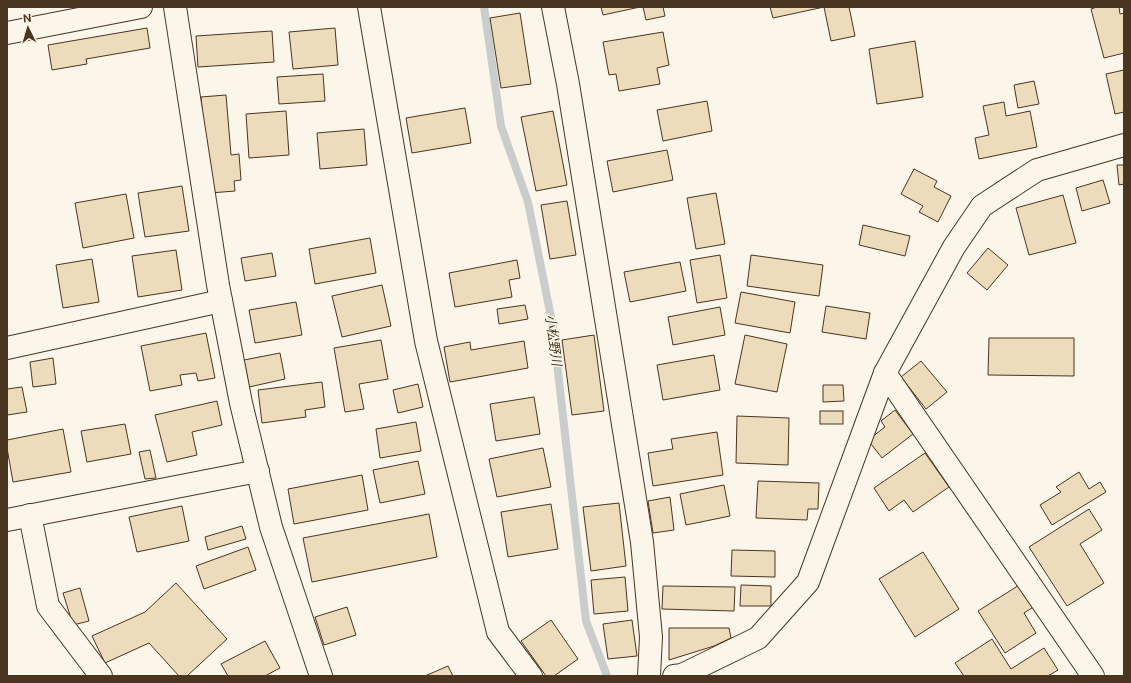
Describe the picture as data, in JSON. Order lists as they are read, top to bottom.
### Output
{
  "water": ["小松野川"],
  "north": "top"
}
